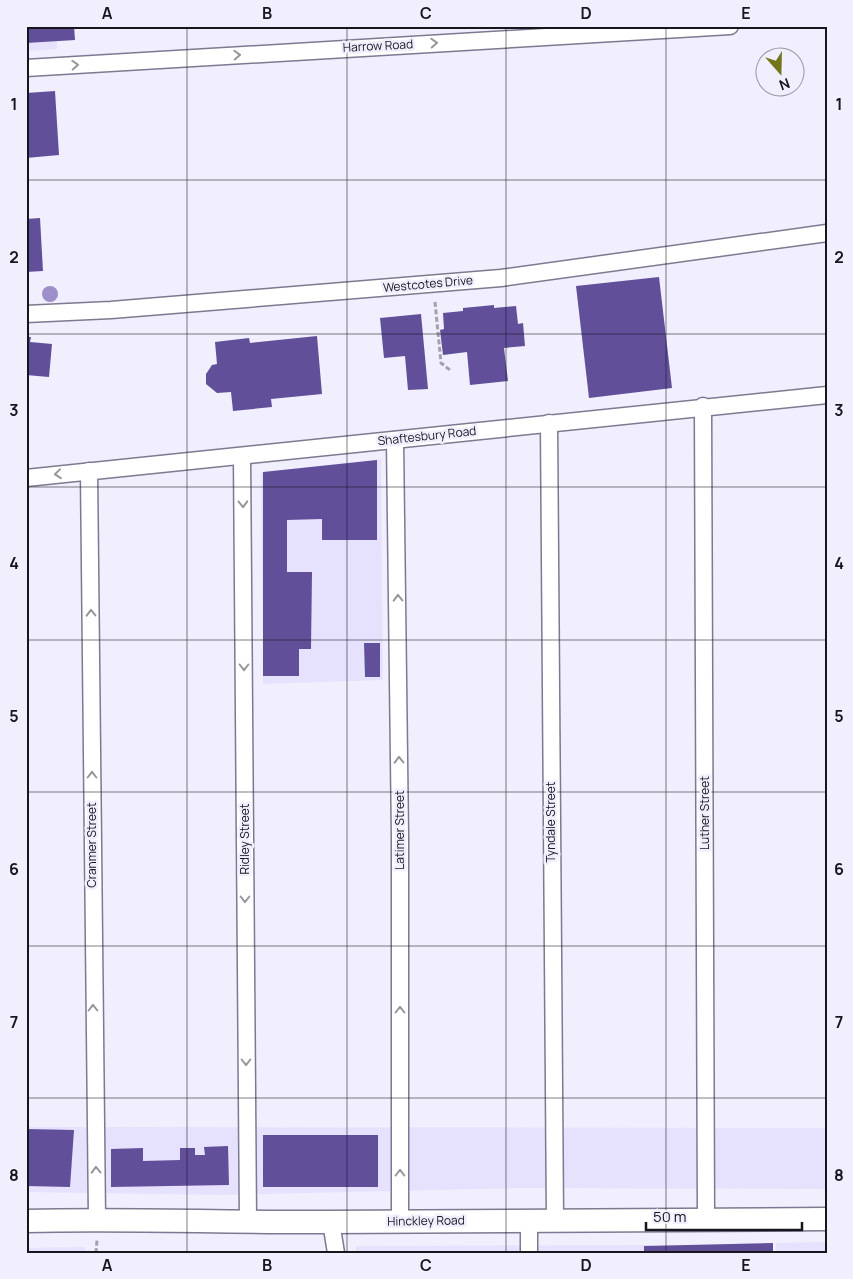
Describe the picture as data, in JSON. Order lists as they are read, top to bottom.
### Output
{
  "streets": {
    "street": [
      "Harrow Road",
      "Westcotes Drive",
      "Shaftesbury Road",
      "Luther Street",
      "Tyndale Street",
      "Latimer Street",
      "Ridley Street",
      "Cranmer Street",
      "Hinckley Road"
    ]
  },
  "crossings": [
    ["Shaftesbury Road", "Luther Street"],
    ["Shaftesbury Road", "Tyndale Street"],
    ["Shaftesbury Road", "Latimer Street"],
    ["Shaftesbury Road", "Ridley Street"],
    ["Shaftesbury Road", "Cranmer Street"],
    ["Luther Street", "Hinckley Road"],
    ["Tyndale Street", "Hinckley Road"],
    ["Latimer Street", "Hinckley Road"],
    ["Ridley Street", "Hinckley Road"],
    ["Cranmer Street", "Hinckley Road"]
  ],
  "one_way": [
    "Harrow Road",
    "Latimer Street",
    "Ridley Street",
    "Cranmer Street"
  ],
  "scale_bar": "50 m",
  "north": "bottom",
  "grid": {
    "columns": [
      "A",
      "B",
      "C",
      "D",
      "E"
    ],
    "rows": [
      "1",
      "2",
      "3",
      "4",
      "5",
      "6",
      "7",
      "8"
    ]
  }
}
